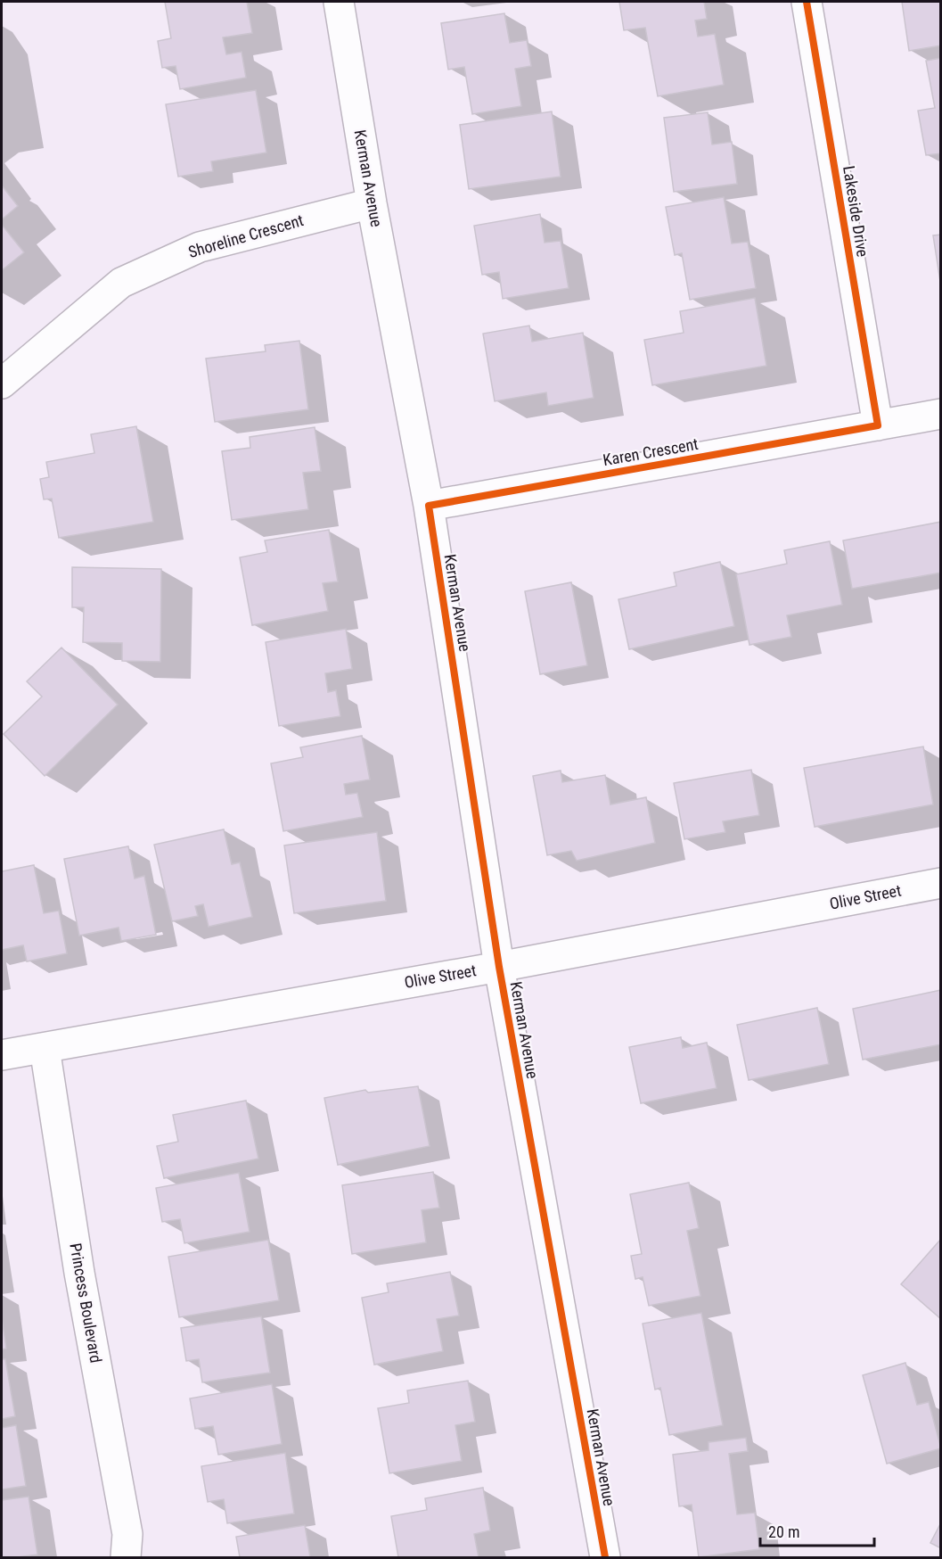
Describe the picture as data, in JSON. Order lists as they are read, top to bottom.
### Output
{
  "streets": {
    "street": [
      "Kerman Avenue",
      "Lakeside Drive",
      "Shoreline Crescent",
      "Karen Crescent",
      "Olive Street",
      "Princess Boulevard"
    ]
  },
  "crossings": [
    ["Kerman Avenue", "Shoreline Crescent"],
    ["Kerman Avenue", "Karen Crescent"],
    ["Kerman Avenue", "Olive Street"],
    ["Lakeside Drive", "Karen Crescent"],
    ["Olive Street", "Princess Boulevard"]
  ],
  "scale_bar": "20 m"
}
